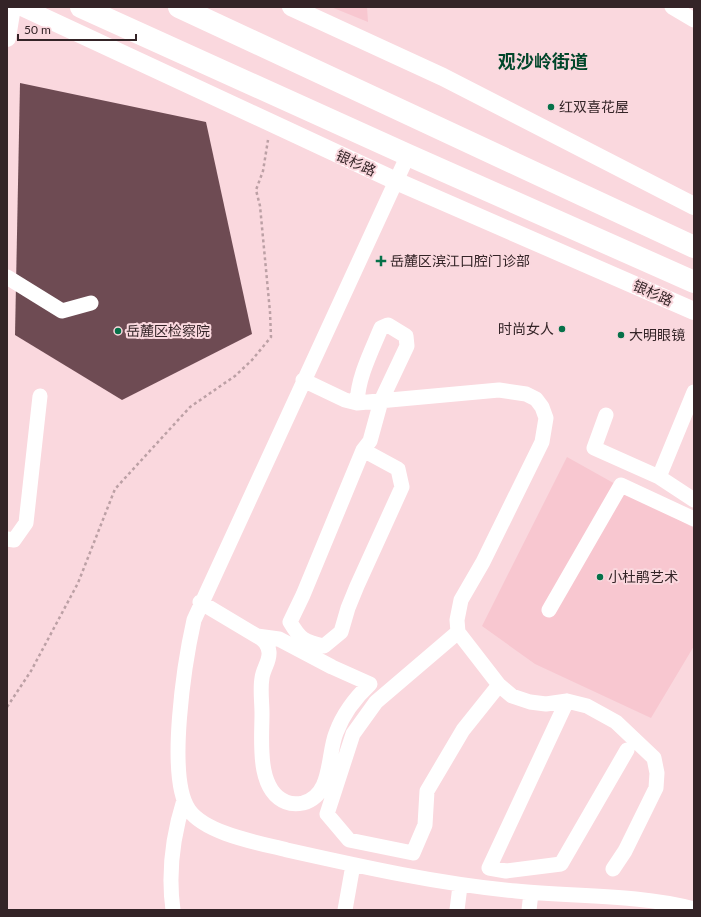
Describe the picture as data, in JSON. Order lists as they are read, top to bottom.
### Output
{
  "streets": {
    "main road": ["银杉路"]
  },
  "districts": ["观沙岭街道"],
  "places": {
    "other": [
      "红双喜花屋",
      "时尚女人",
      "岳麓区检察院",
      "大明眼镜",
      "小杜鹃艺术"
    ],
    "health": ["岳麓区滨江口腔门诊部"]
  },
  "scale_bar": "50 m"
}
